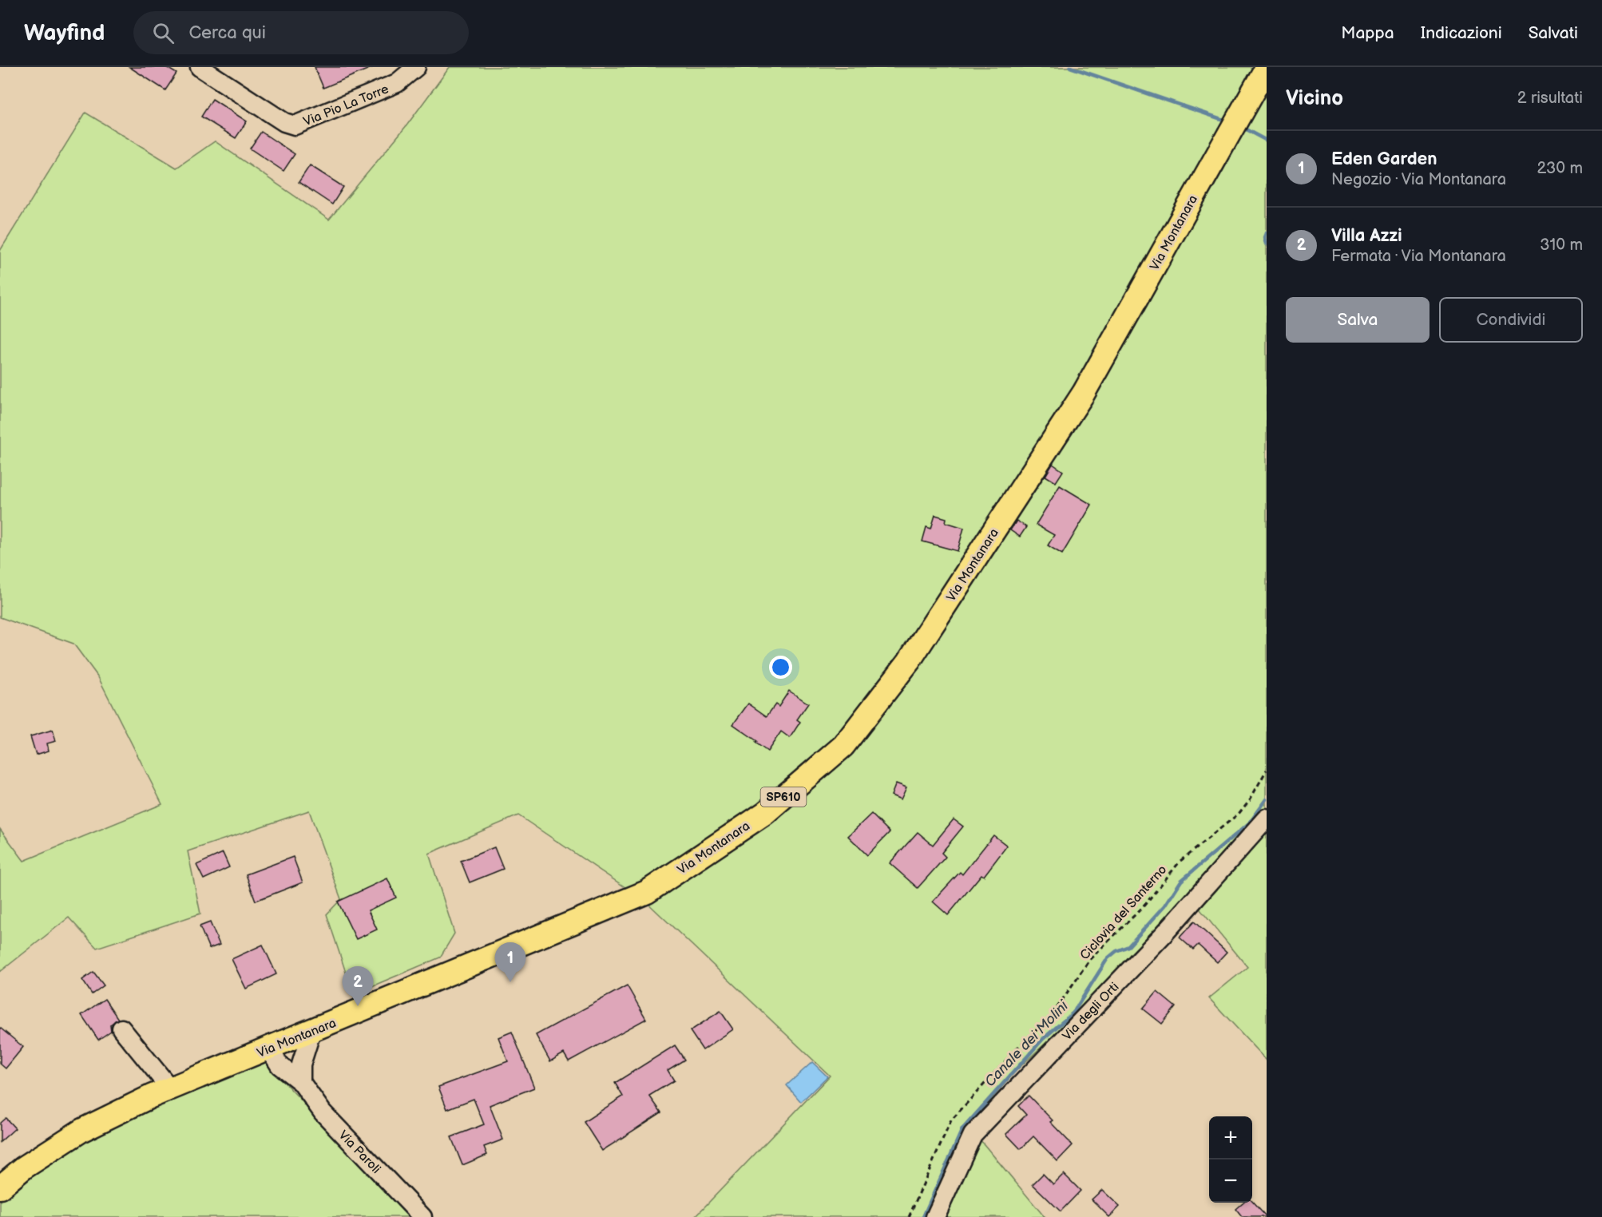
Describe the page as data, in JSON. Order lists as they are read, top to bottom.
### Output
{
  "streets": {
    "main road": ["Via Montanara", "SP610"],
    "street": ["Via Pio La Torre", "Via degli Orti", "Via Paroli"],
    "path": ["Ciclovia del Santerno"]
  },
  "crossings": [
    ["Via Montanara", "Via Paroli"]
  ],
  "water": ["Canale dei Molini"],
  "page": {
    "header": "Wayfind",
    "search": "Cerca qui",
    "nav": ["Mappa", "Indicazioni", "Salvati"],
    "heading": ["Vicino", "2 risultati"],
    "list": [
      {
        "mark": "1",
        "name": "Eden Garden",
        "note": "Negozio · Via Montanara",
        "value": "230 m"
      },
      {
        "mark": "2",
        "name": "Villa Azzi",
        "note": "Fermata · Via Montanara",
        "value": "310 m"
      }
    ],
    "buttons": ["Salva", "Condividi"],
    "pins": ["1", "2"],
    "map_buttons": ["+", "−"]
  }
}
